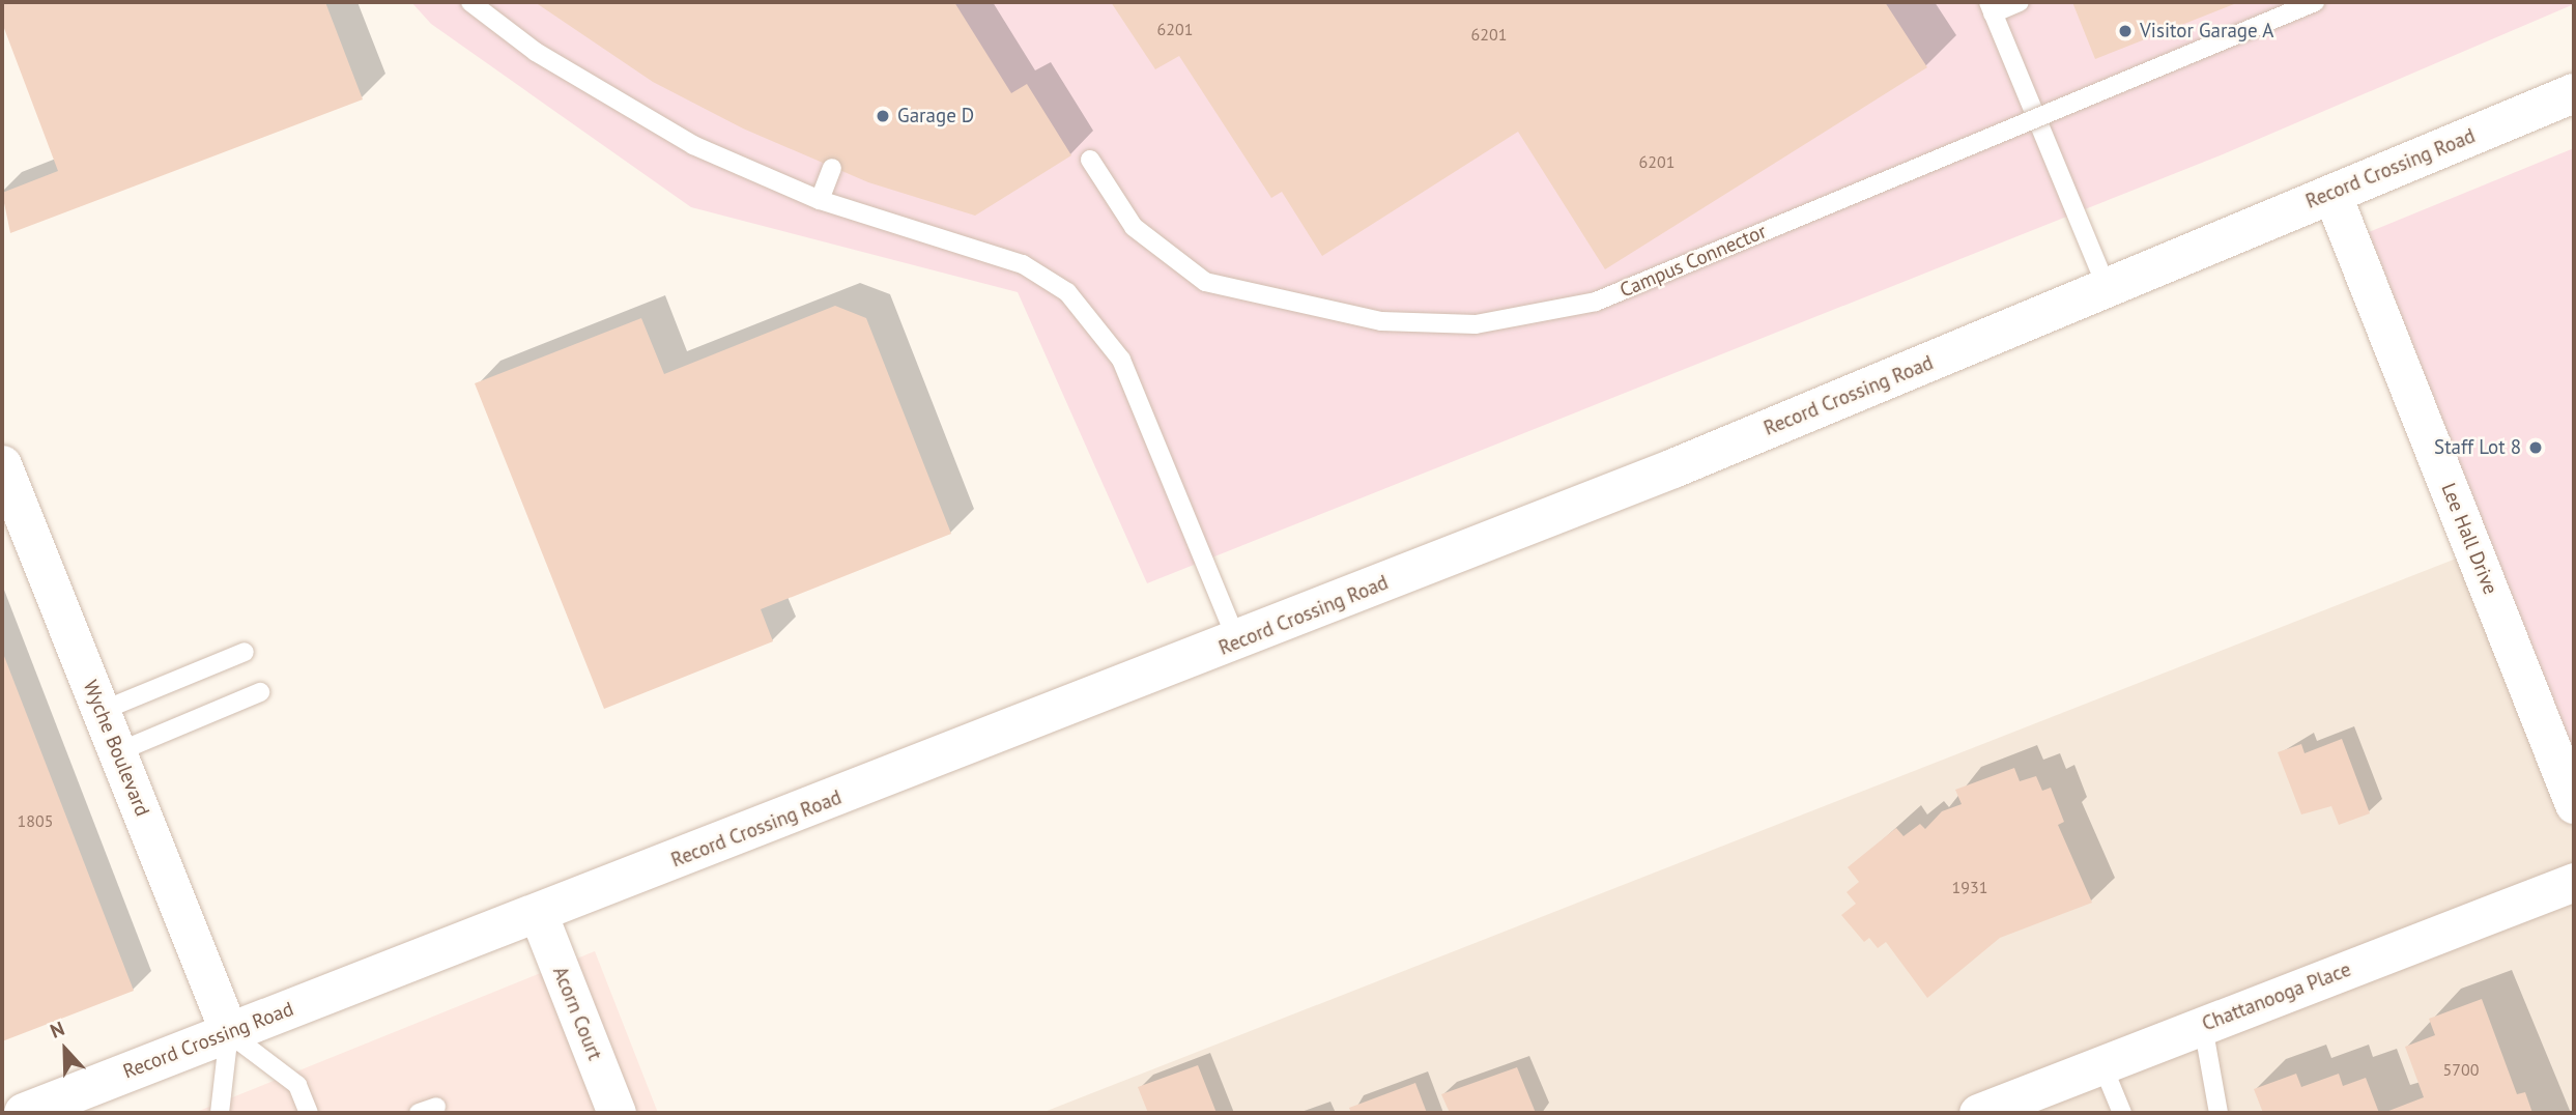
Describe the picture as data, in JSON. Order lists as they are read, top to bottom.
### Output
{
  "streets": {
    "street": [
      "Record Crossing Road",
      "Lee Hall Drive",
      "Wyche Boulevard",
      "Chattanooga Place",
      "Acorn Court"
    ],
    "lane": ["Campus Connector"]
  },
  "crossings": [
    ["Record Crossing Road", "Lee Hall Drive"],
    ["Record Crossing Road", "Wyche Boulevard"],
    ["Record Crossing Road", "Acorn Court"]
  ],
  "places": ["Visitor Garage A", "Garage D", "Staff Lot 8"],
  "house_numbers": [
    "6201",
    "6201",
    "6201",
    "1805",
    "1931",
    "5700"
  ],
  "north": "top"
}
